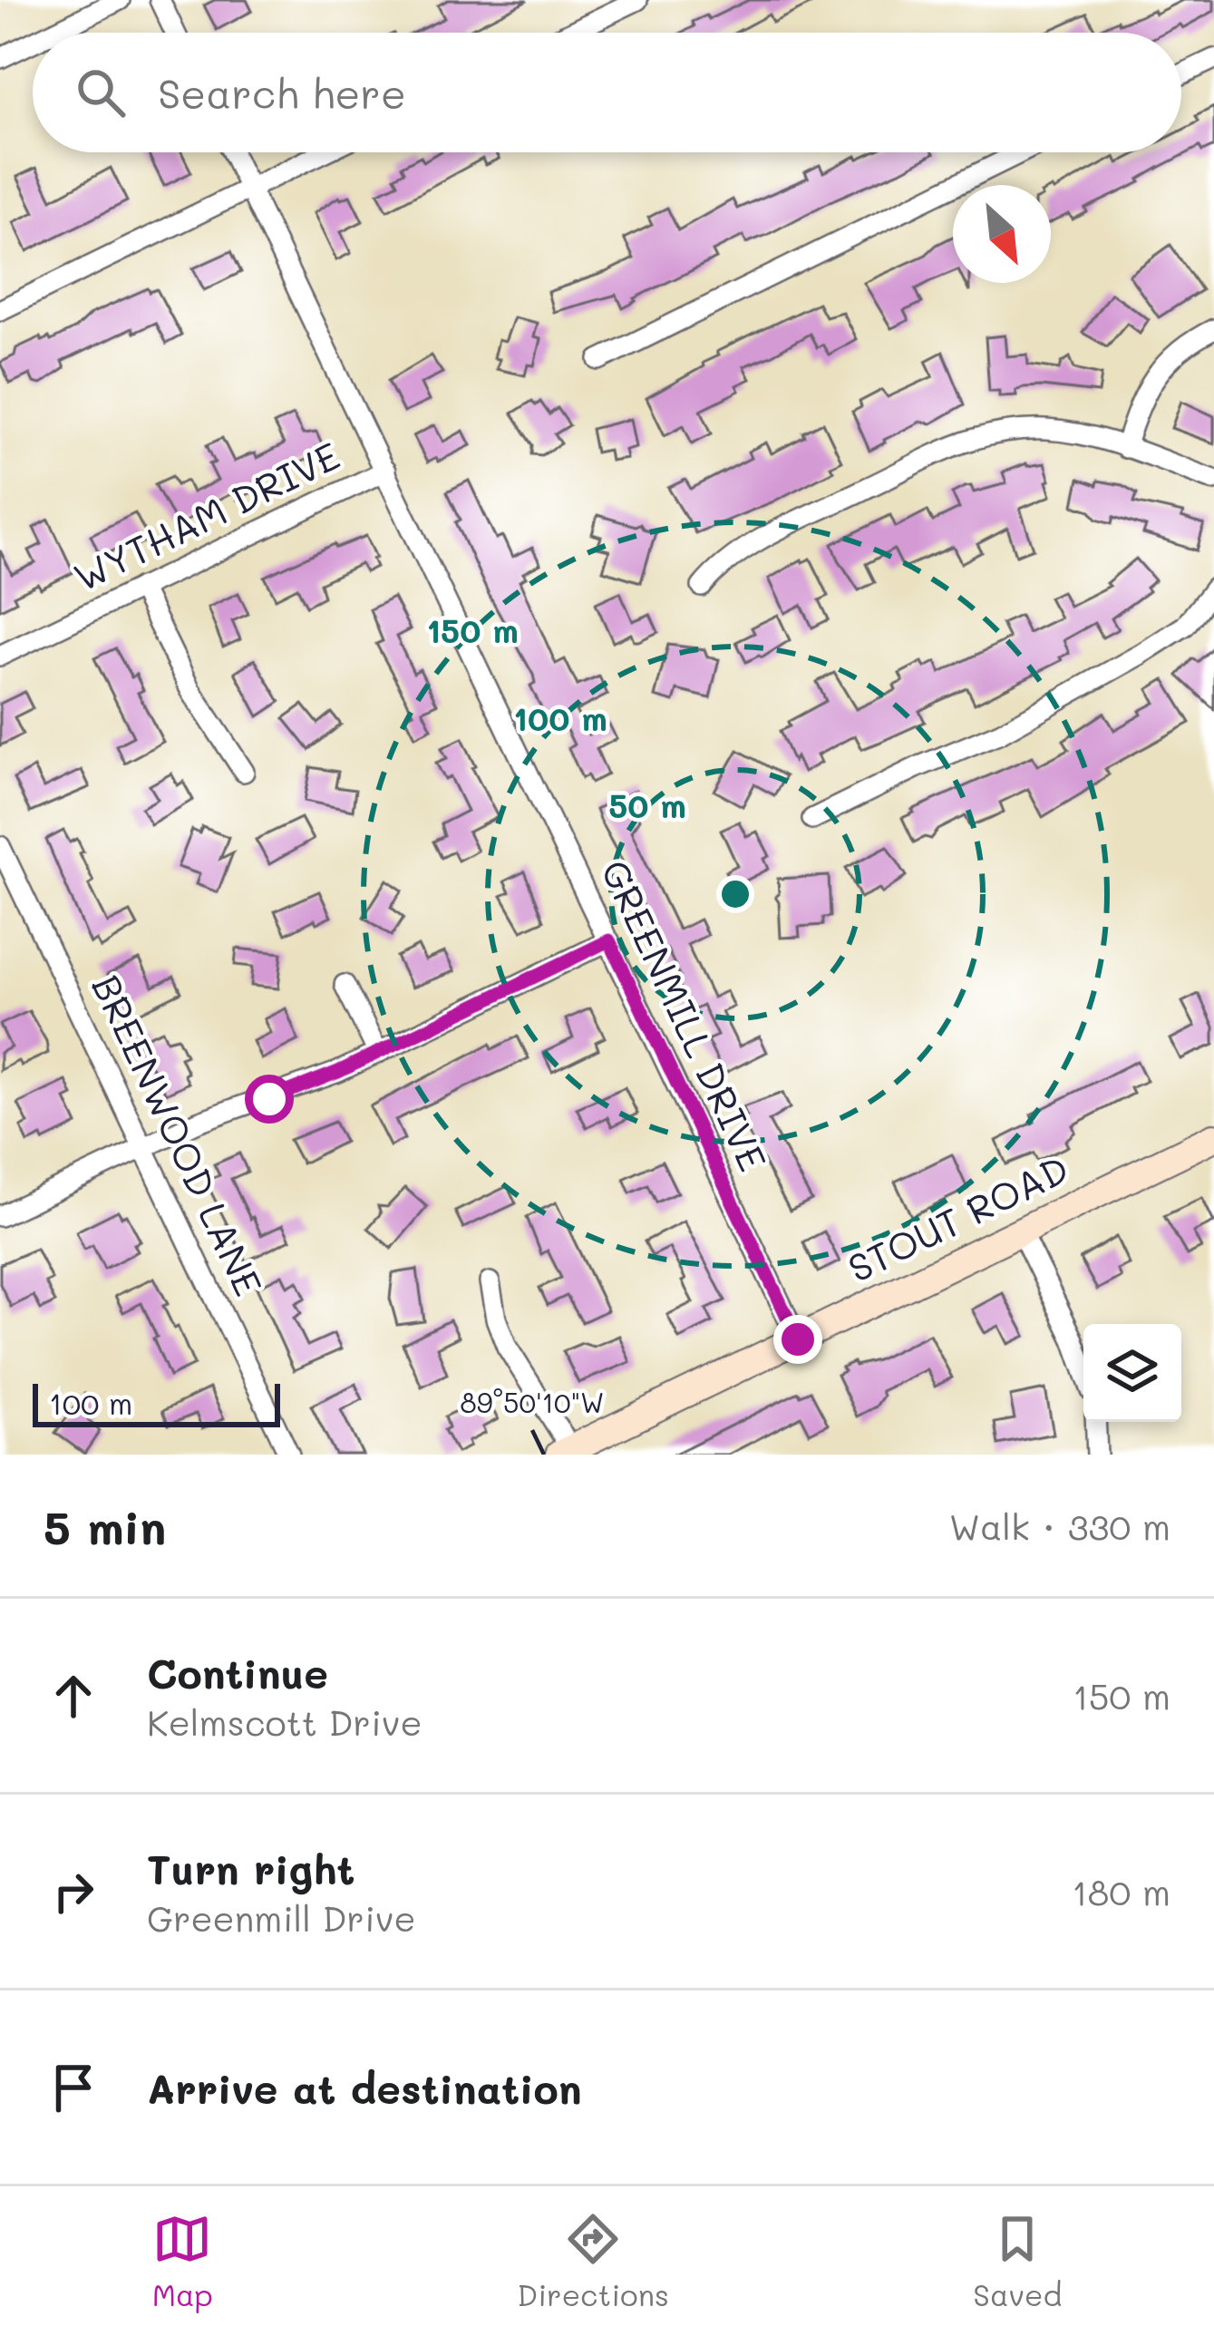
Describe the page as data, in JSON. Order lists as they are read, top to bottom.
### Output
{
  "streets": {
    "street": [
      "WYTHAM DRIVE",
      "GREENMILL DRIVE",
      "BREENWOOD LANE",
      "STOUT ROAD"
    ]
  },
  "crossings": [
    ["WYTHAM DRIVE", "GREENMILL DRIVE"],
    ["GREENMILL DRIVE", "STOUT ROAD"]
  ],
  "scale_bar": "100 m",
  "north": "bottom right",
  "page": {
    "search": "Search here",
    "scale": "100 m",
    "heading": ["5 min", "Walk · 330 m"],
    "list": [
      ["Continue", "Kelmscott Drive", "150 m"],
      ["Turn right", "Greenmill Drive", "180 m"],
      "Arrive at destination"
    ],
    "nav": ["Map", "Directions", "Saved"]
  },
  "coordinates": ["89°50'10\"W"],
  "rings": ["150 m", "100 m", "50 m"]
}
